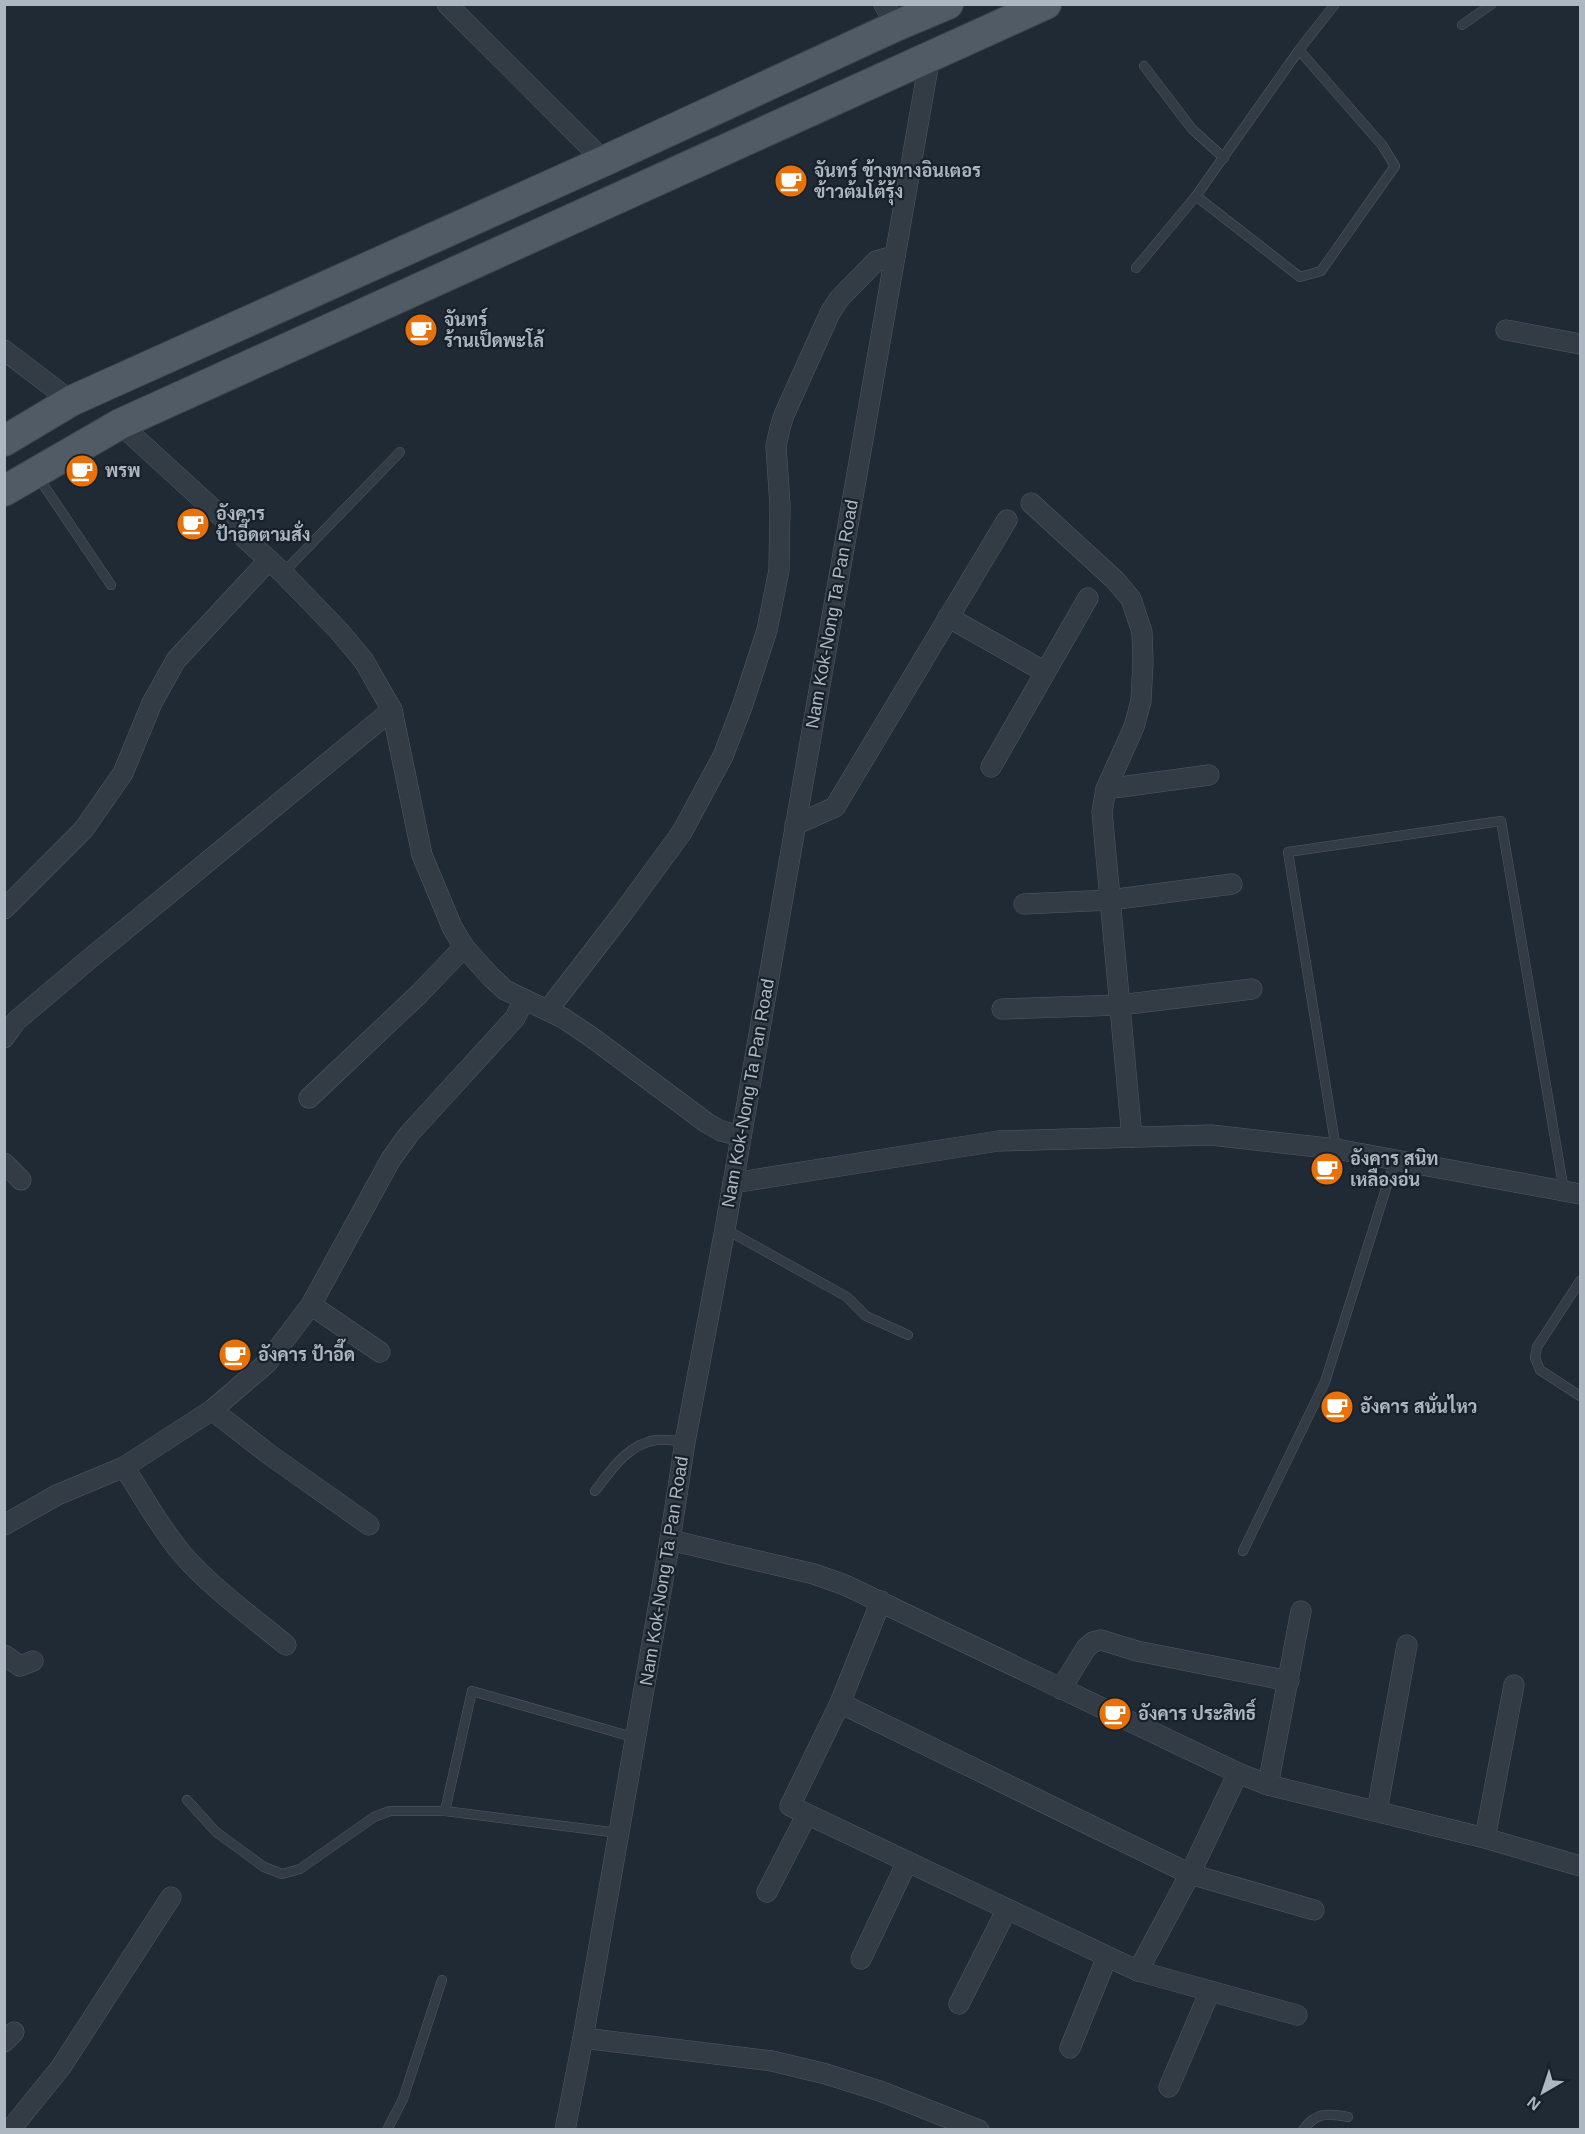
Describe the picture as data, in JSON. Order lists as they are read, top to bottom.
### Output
{
  "streets": {
    "street": ["Nam Kok-Nong Ta Pan Road"]
  },
  "places": {
    "cafe": [
      "จันทร์ ข้างทางอินเตอร ข้าวต้มโต้รุ้ง",
      "จันทร์ ร้านเป็ดพะโล้",
      "พรพ",
      "อังคาร ป้าอี๊ดตามสั่ง",
      "อังคาร สนิท เหลืองอ่น",
      "อังคาร ป้าอี๊ด",
      "อังคาร สนั่นไหว",
      "อังคาร ประสิทธิ์"
    ]
  },
  "north": "bottom left"
}
